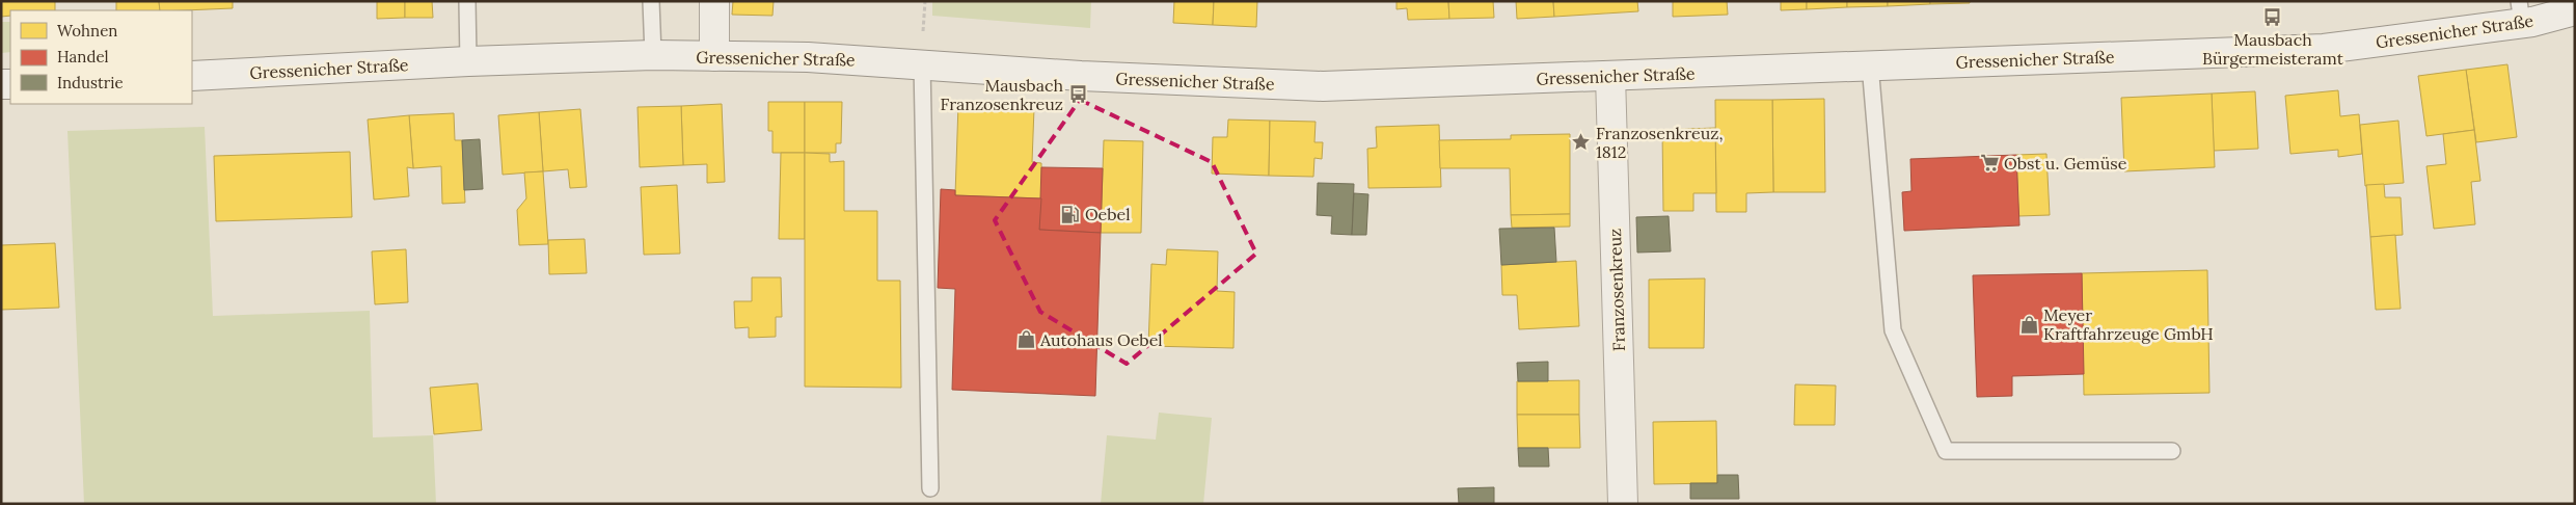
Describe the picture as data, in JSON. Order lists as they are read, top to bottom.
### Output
{
  "streets": {
    "main road": ["Gressenicher Straße", "Franzosenkreuz"]
  },
  "crossings": [
    ["Gressenicher Straße", "Franzosenkreuz"]
  ],
  "places": {
    "bus stop": ["Mausbach Bürgermeisteramt", "Mausbach Franzosenkreuz"],
    "place": ["Franzosenkreuz, 1812"],
    "supermarket": ["Obst u. Gemüse"],
    "fuel station": ["Oebel"],
    "shop": ["Meyer Kraftfahrzeuge GmbH", "Autohaus Oebel"]
  },
  "legend": ["Wohnen", "Handel", "Industrie"]
}
